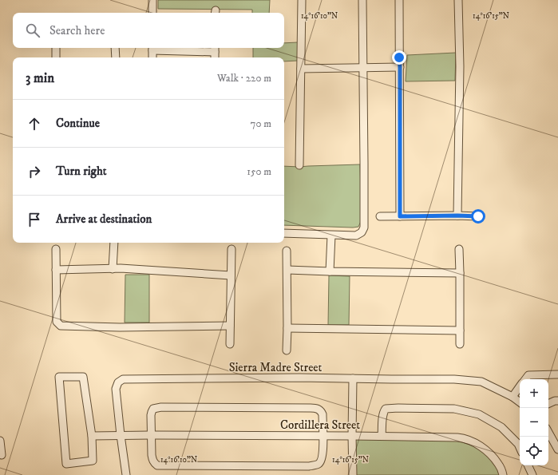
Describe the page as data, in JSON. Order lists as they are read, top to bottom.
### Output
{
  "streets": {
    "street": ["Sierra Madre Street", "Cordillera Street"]
  },
  "crossings": [
    ["Sierra Madre Street", "Cordillera Street"]
  ],
  "page": {
    "search": "Search here",
    "heading": ["3 min", "Walk · 220 m"],
    "list": [
      ["Continue", "70 m"],
      ["Turn right", "150 m"],
      "Arrive at destination"
    ],
    "map_buttons": ["+", "−"]
  },
  "coordinates": ["14°16'10\"N", "14°16'15\"N"]
}
